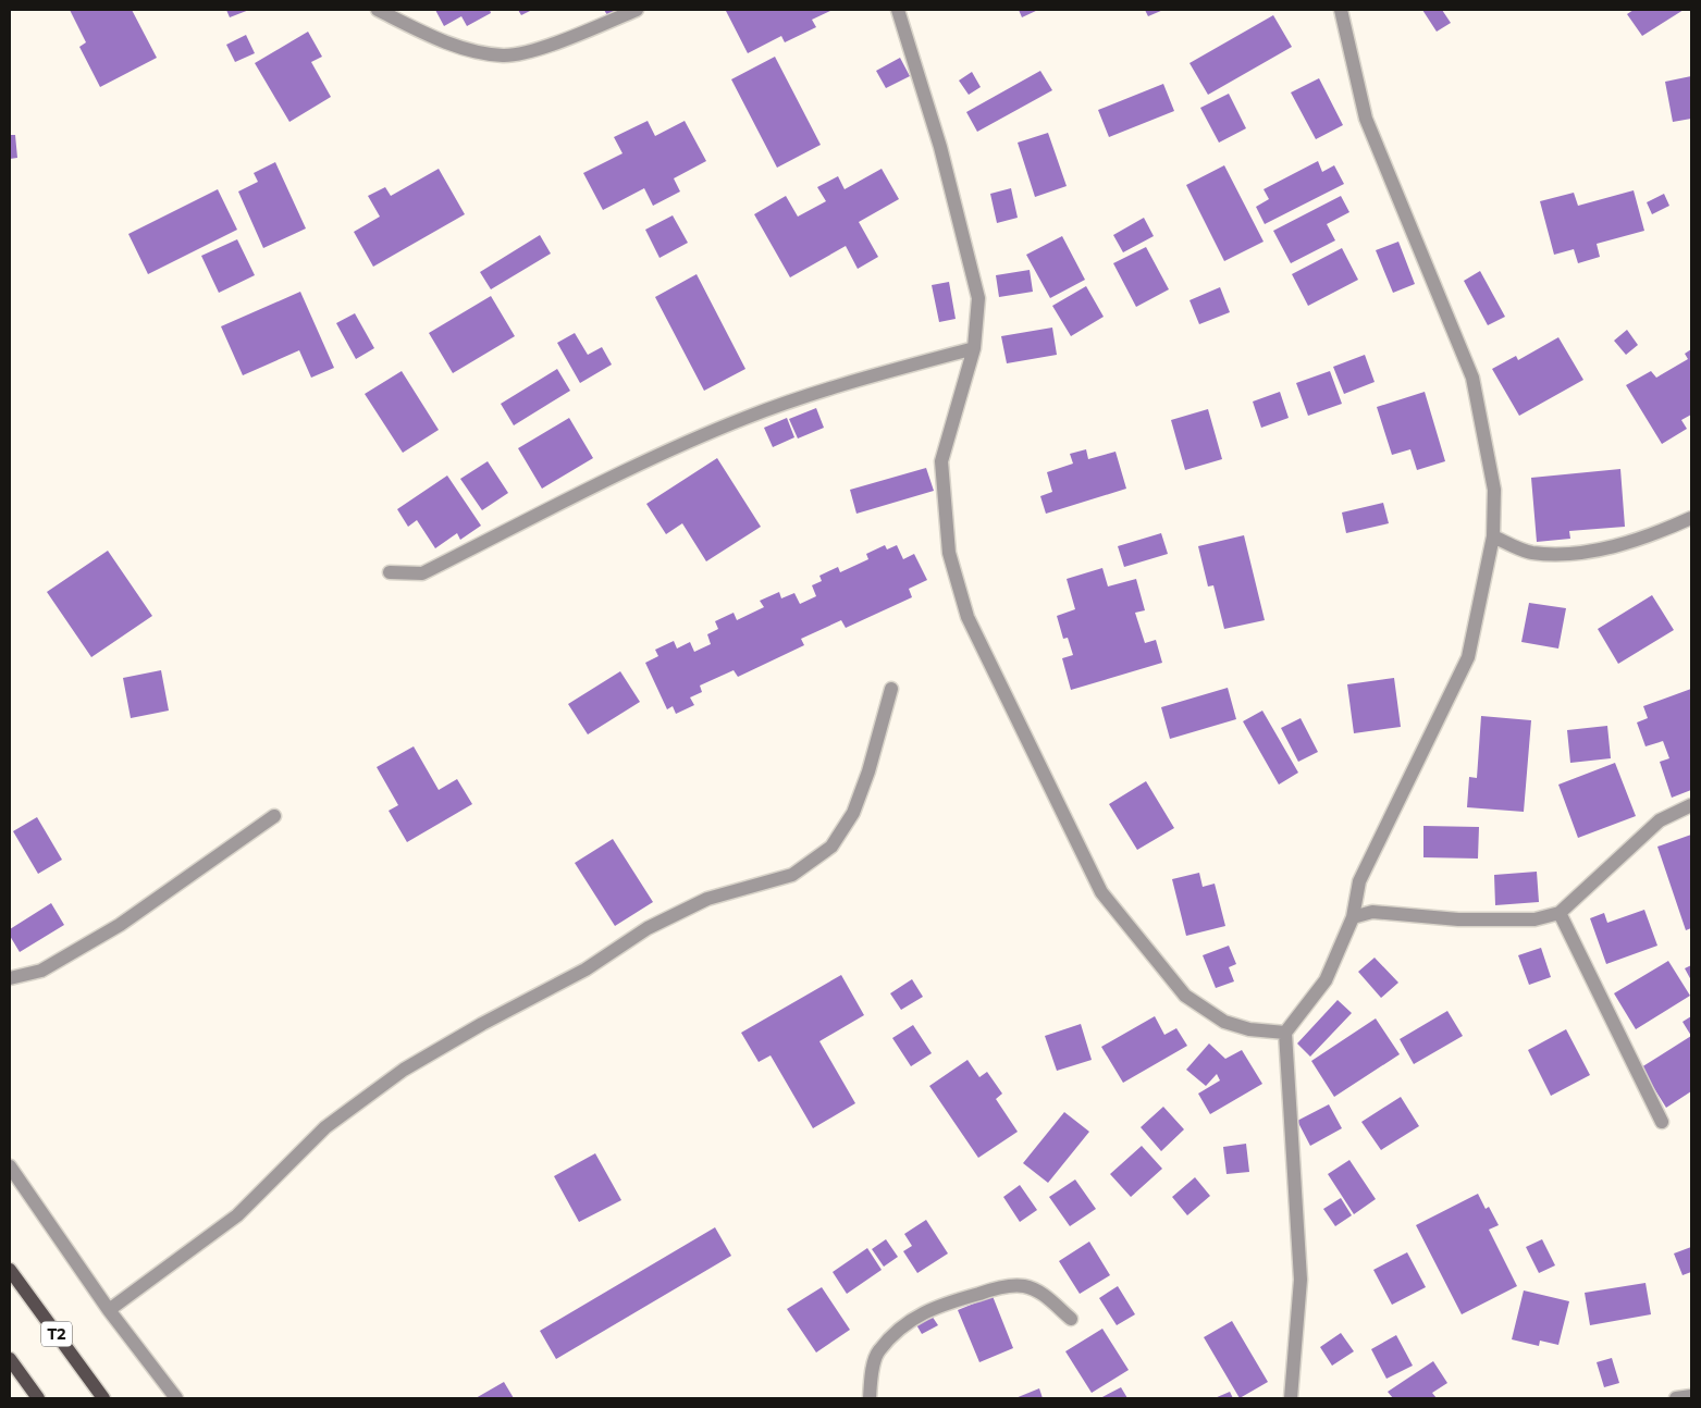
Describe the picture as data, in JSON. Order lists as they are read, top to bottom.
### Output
{
  "streets": {
    "main road": ["T2"]
  }
}
